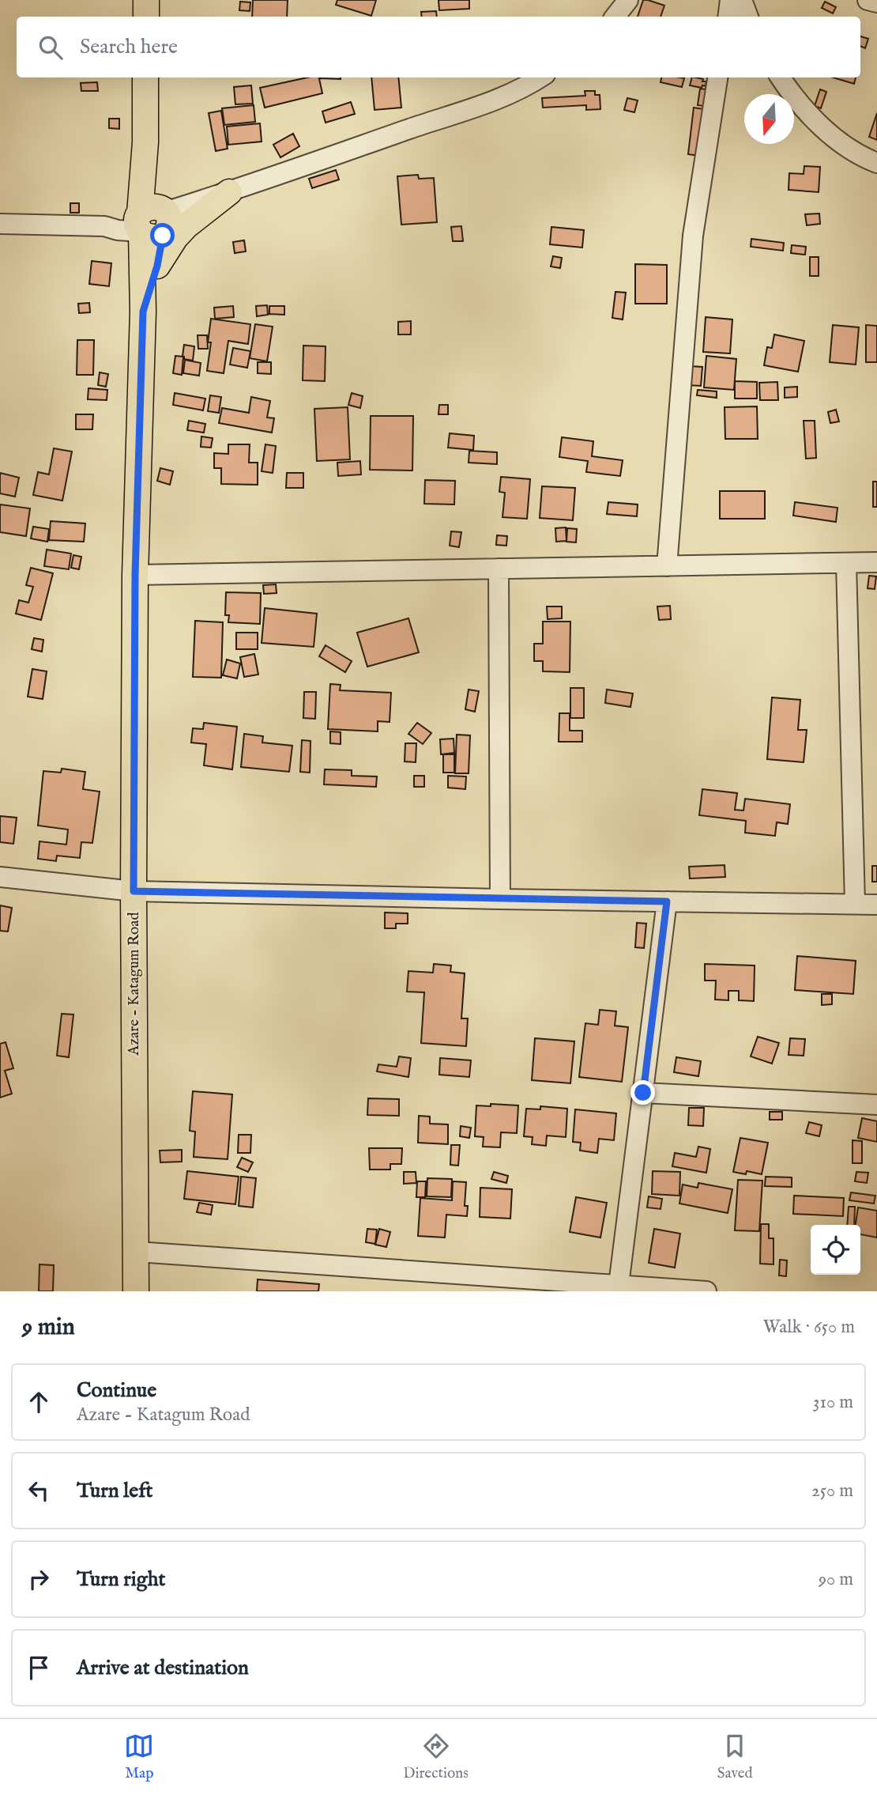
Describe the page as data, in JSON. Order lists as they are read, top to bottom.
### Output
{
  "streets": {
    "main road": ["Azare - Katagum Road"]
  },
  "north": "bottom",
  "page": {
    "search": "Search here",
    "heading": ["9 min", "Walk · 650 m"],
    "list": [
      ["Continue", "Azare - Katagum Road", "310 m"],
      ["Turn left", "250 m"],
      ["Turn right", "90 m"],
      "Arrive at destination"
    ],
    "nav": ["Map", "Directions", "Saved"]
  }
}
